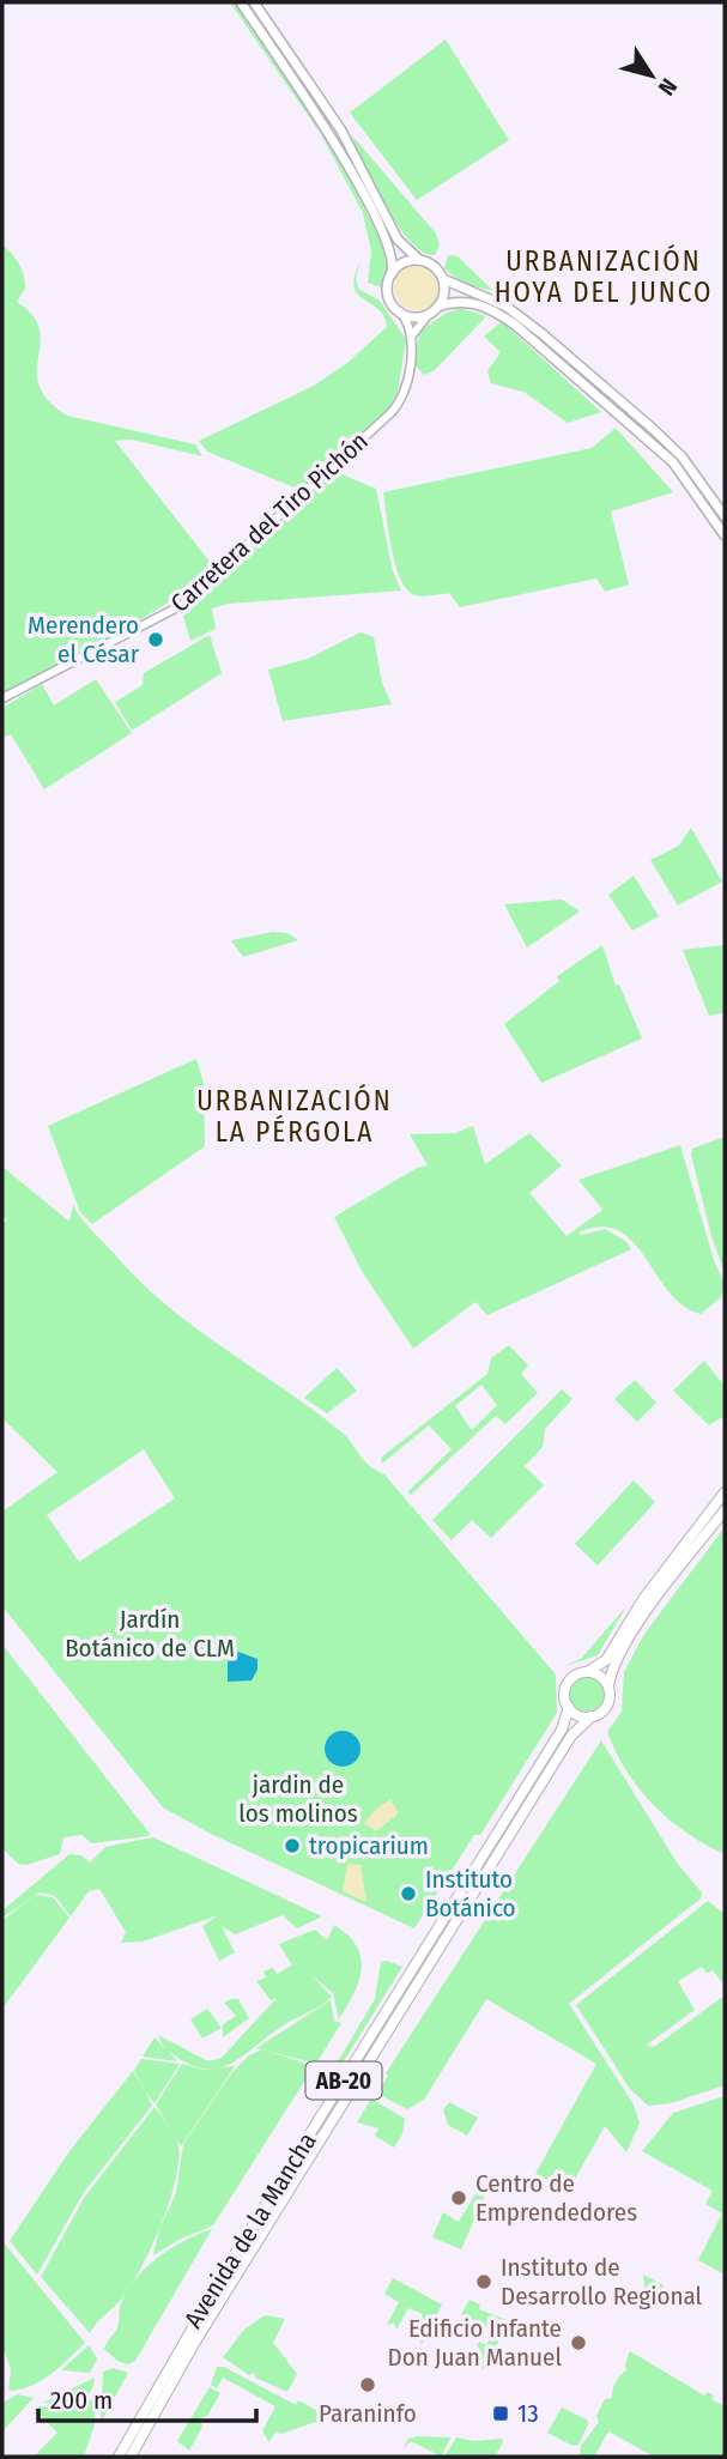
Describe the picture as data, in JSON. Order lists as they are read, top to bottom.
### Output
{
  "streets": {
    "main road": ["AB-20", "Avenida de la Mancha"],
    "street": ["Carretera del Tiro Pichón"]
  },
  "crossings": [
    ["AB-20", "Avenida de la Mancha"]
  ],
  "districts": ["URBANIZACIÓN HOYA DEL JUNCO", "URBANIZACIÓN LA PÉRGOLA"],
  "parks": ["Jardín Botánico de CLM", "jardin de los molinos"],
  "places": {
    "other": [
      "Merendero el César",
      "tropicarium",
      "Instituto Botánico",
      "Centro de Emprendedores",
      "Instituto de Desarrollo Regional",
      "Edificio Infante Don Juan Manuel",
      "Paraninfo"
    ],
    "transit": ["13"]
  },
  "scale_bar": "200 m",
  "north": "bottom right"
}
